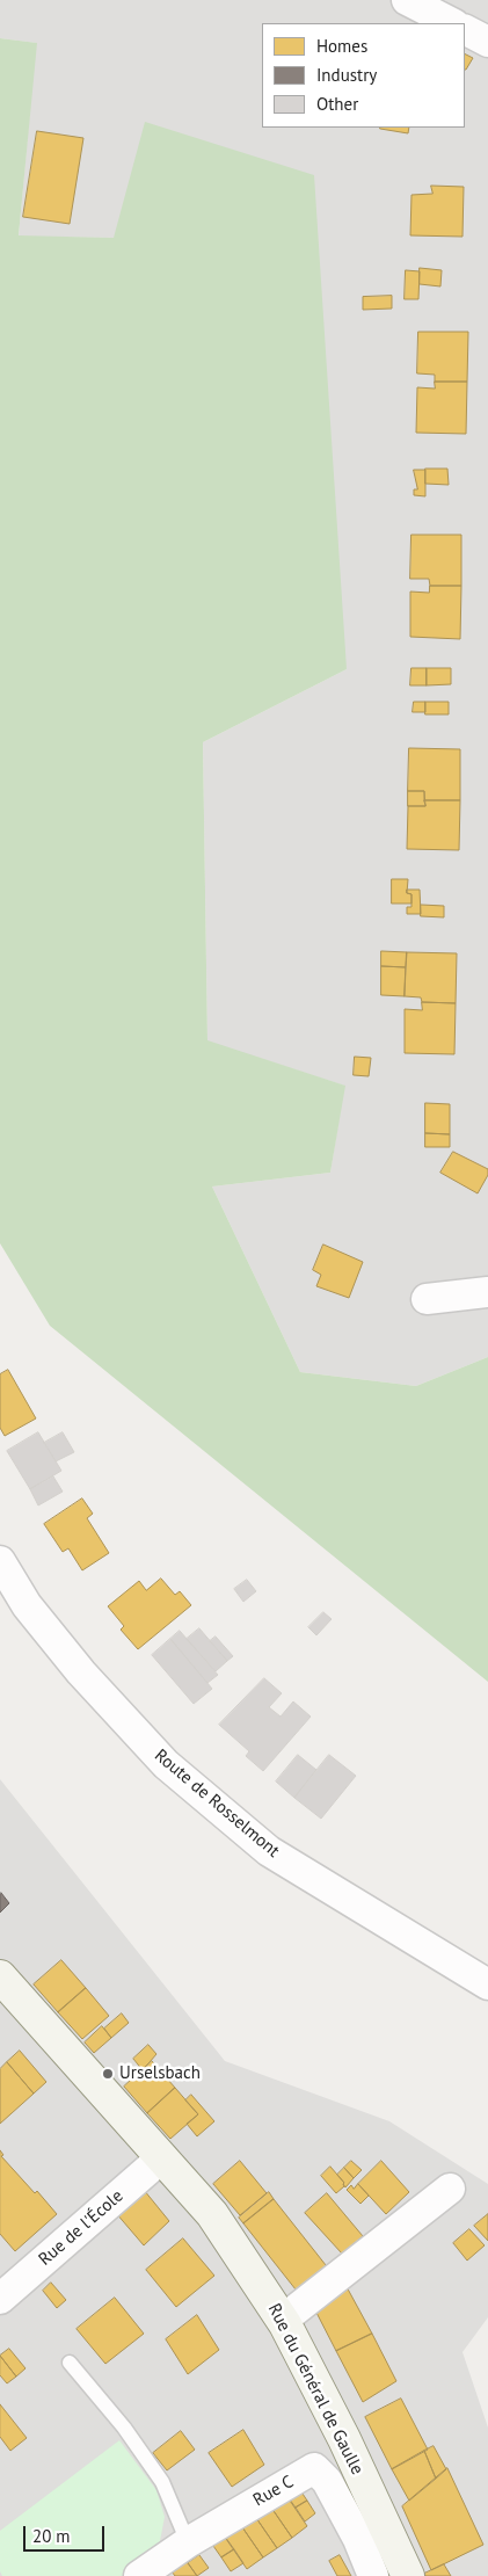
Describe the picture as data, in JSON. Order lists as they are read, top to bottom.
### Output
{
  "streets": {
    "main road": ["Rue du Général de Gaulle"],
    "street": ["Route de Rosselmont", "Rue de l'École", "Rue C"]
  },
  "crossings": [
    ["Rue de l'École", "Rue du Général de Gaulle"],
    ["Rue du Général de Gaulle", "Rue C"]
  ],
  "places": ["Urselsbach"],
  "legend": ["Homes", "Industry", "Other"],
  "scale_bar": "20 m"
}
